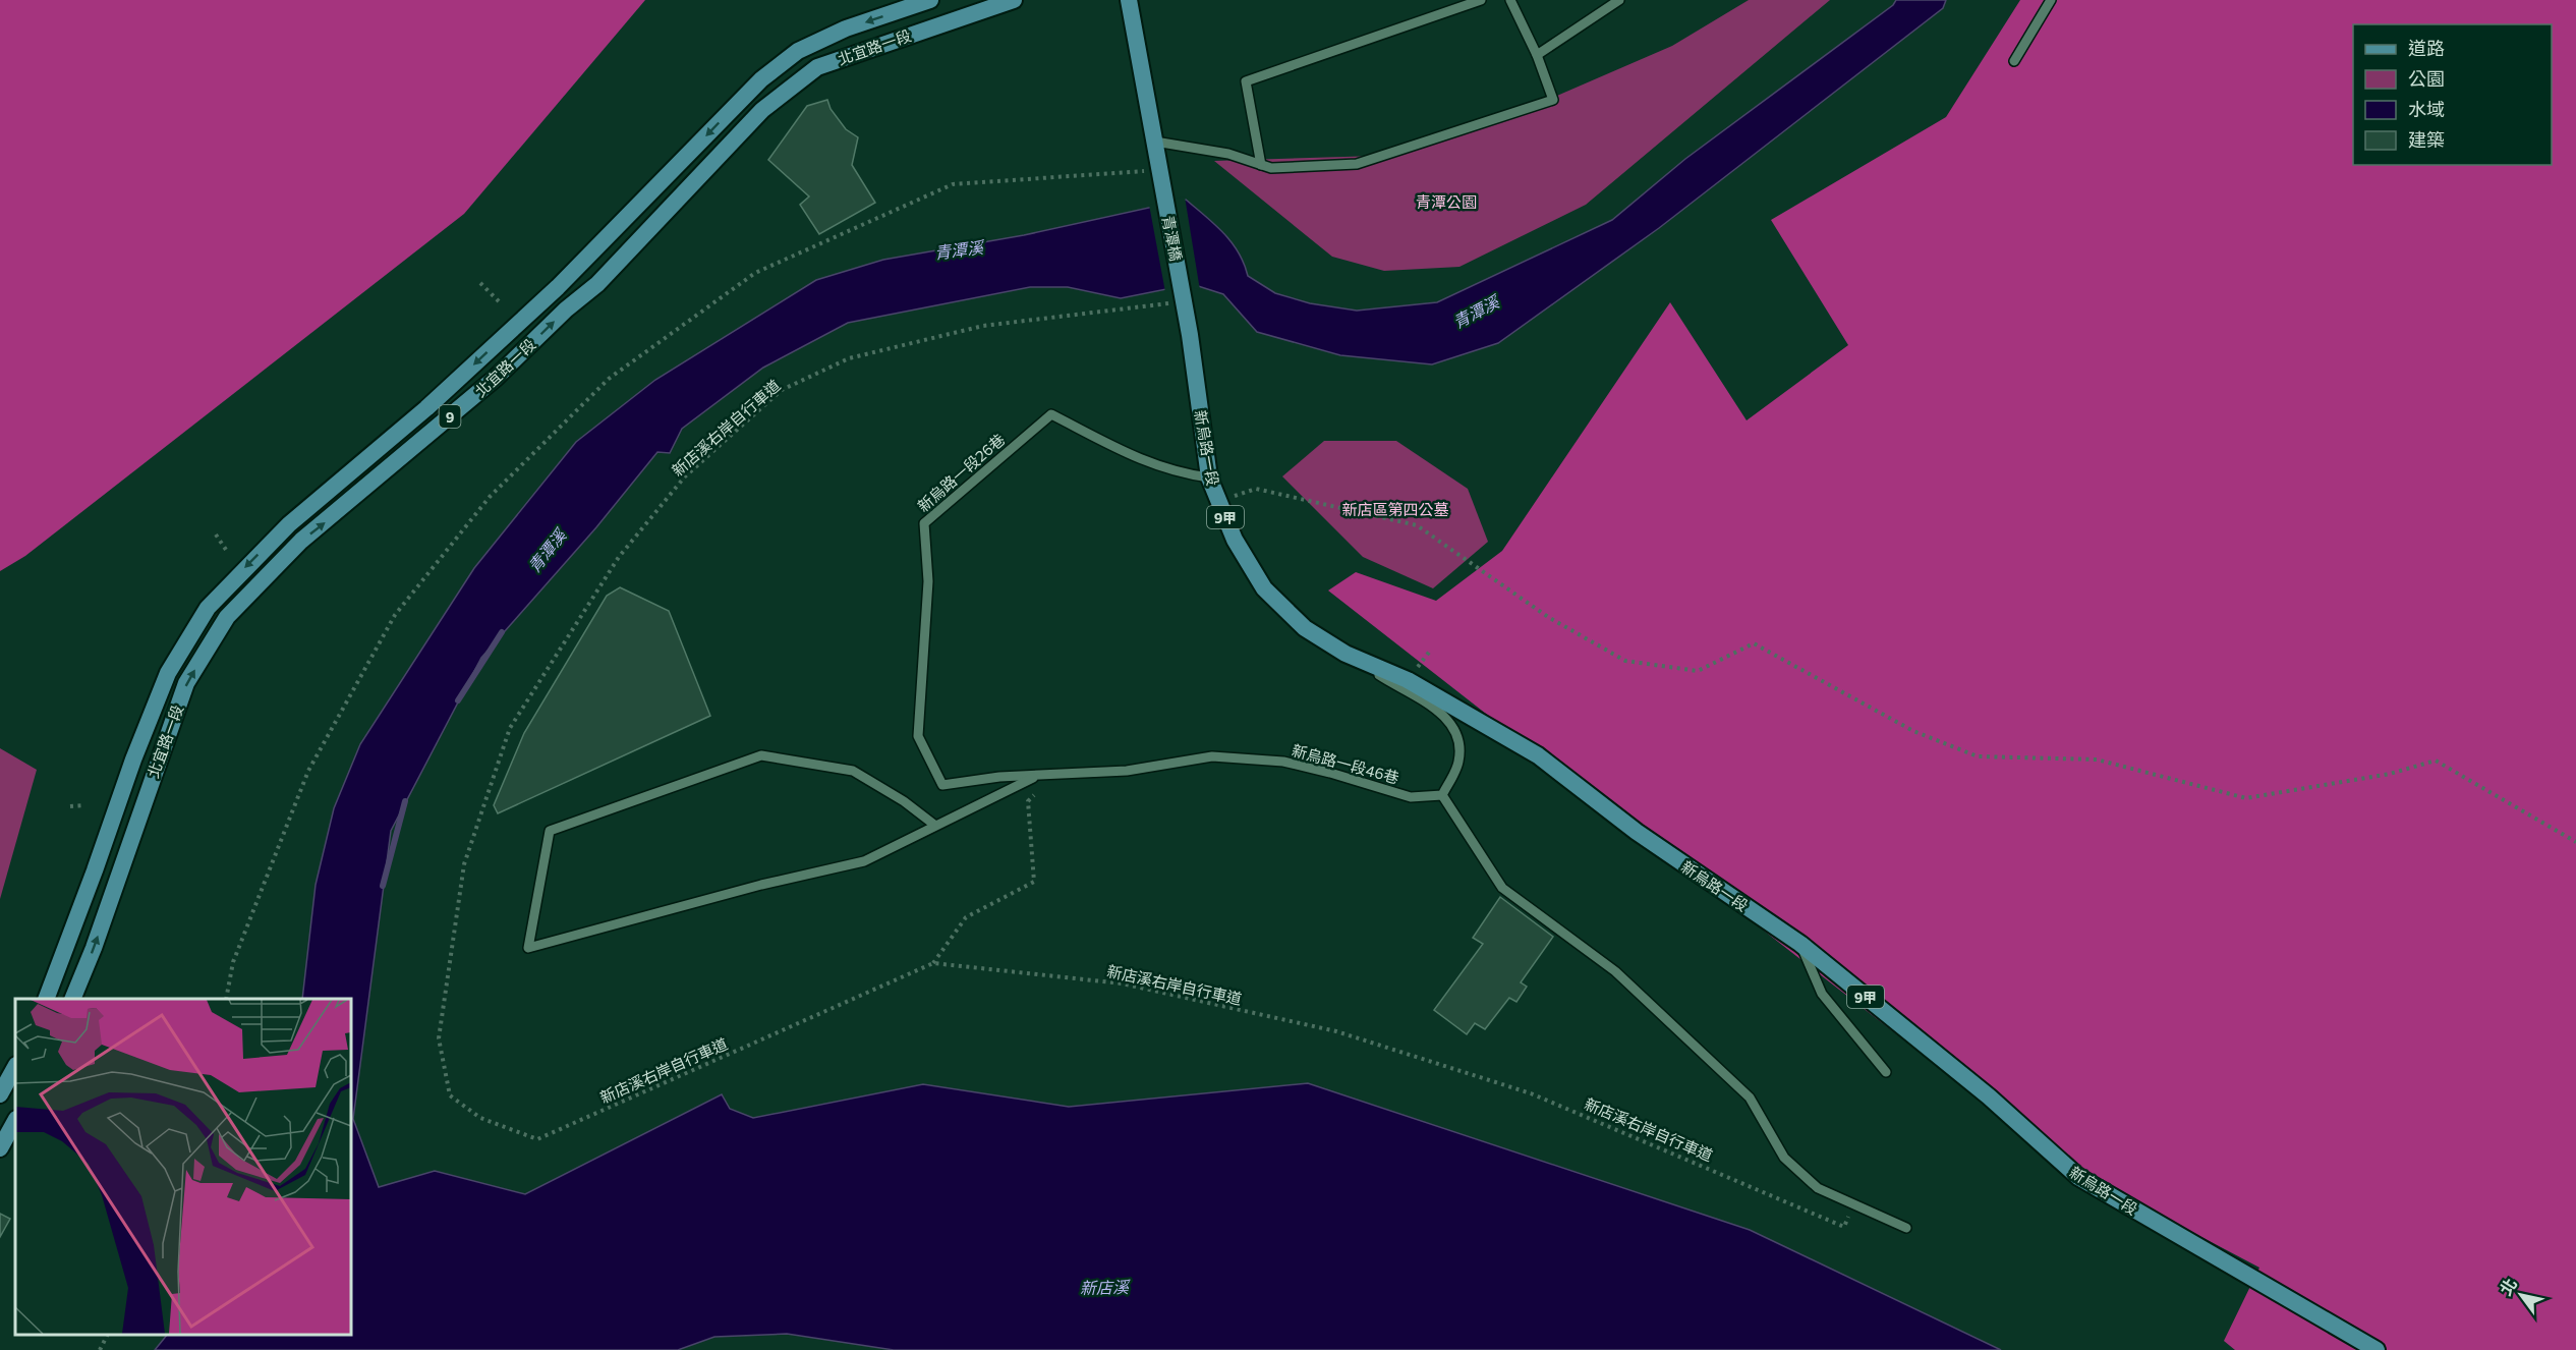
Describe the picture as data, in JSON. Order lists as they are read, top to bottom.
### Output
{
  "streets": {
    "main road": [
      "北宜路一段",
      "青潭橋",
      "9",
      "新烏路一段",
      "9甲"
    ],
    "lane": ["新烏路一段26巷", "新烏路一段46巷"],
    "path": ["新店溪右岸自行車道"]
  },
  "crossings": [
    ["青潭橋", "新店溪右岸自行車道"],
    ["青潭橋", "新烏路一段"],
    ["青潭橋", "9甲"],
    ["新烏路一段", "新烏路一段26巷"],
    ["新烏路一段26巷", "新烏路一段46巷"]
  ],
  "water": ["青潭溪", "新店溪"],
  "parks": ["青潭公園", "新店區第四公墓"],
  "legend": [
    "道路",
    "公園",
    "水域",
    "建築"
  ],
  "north": "top left"
}
